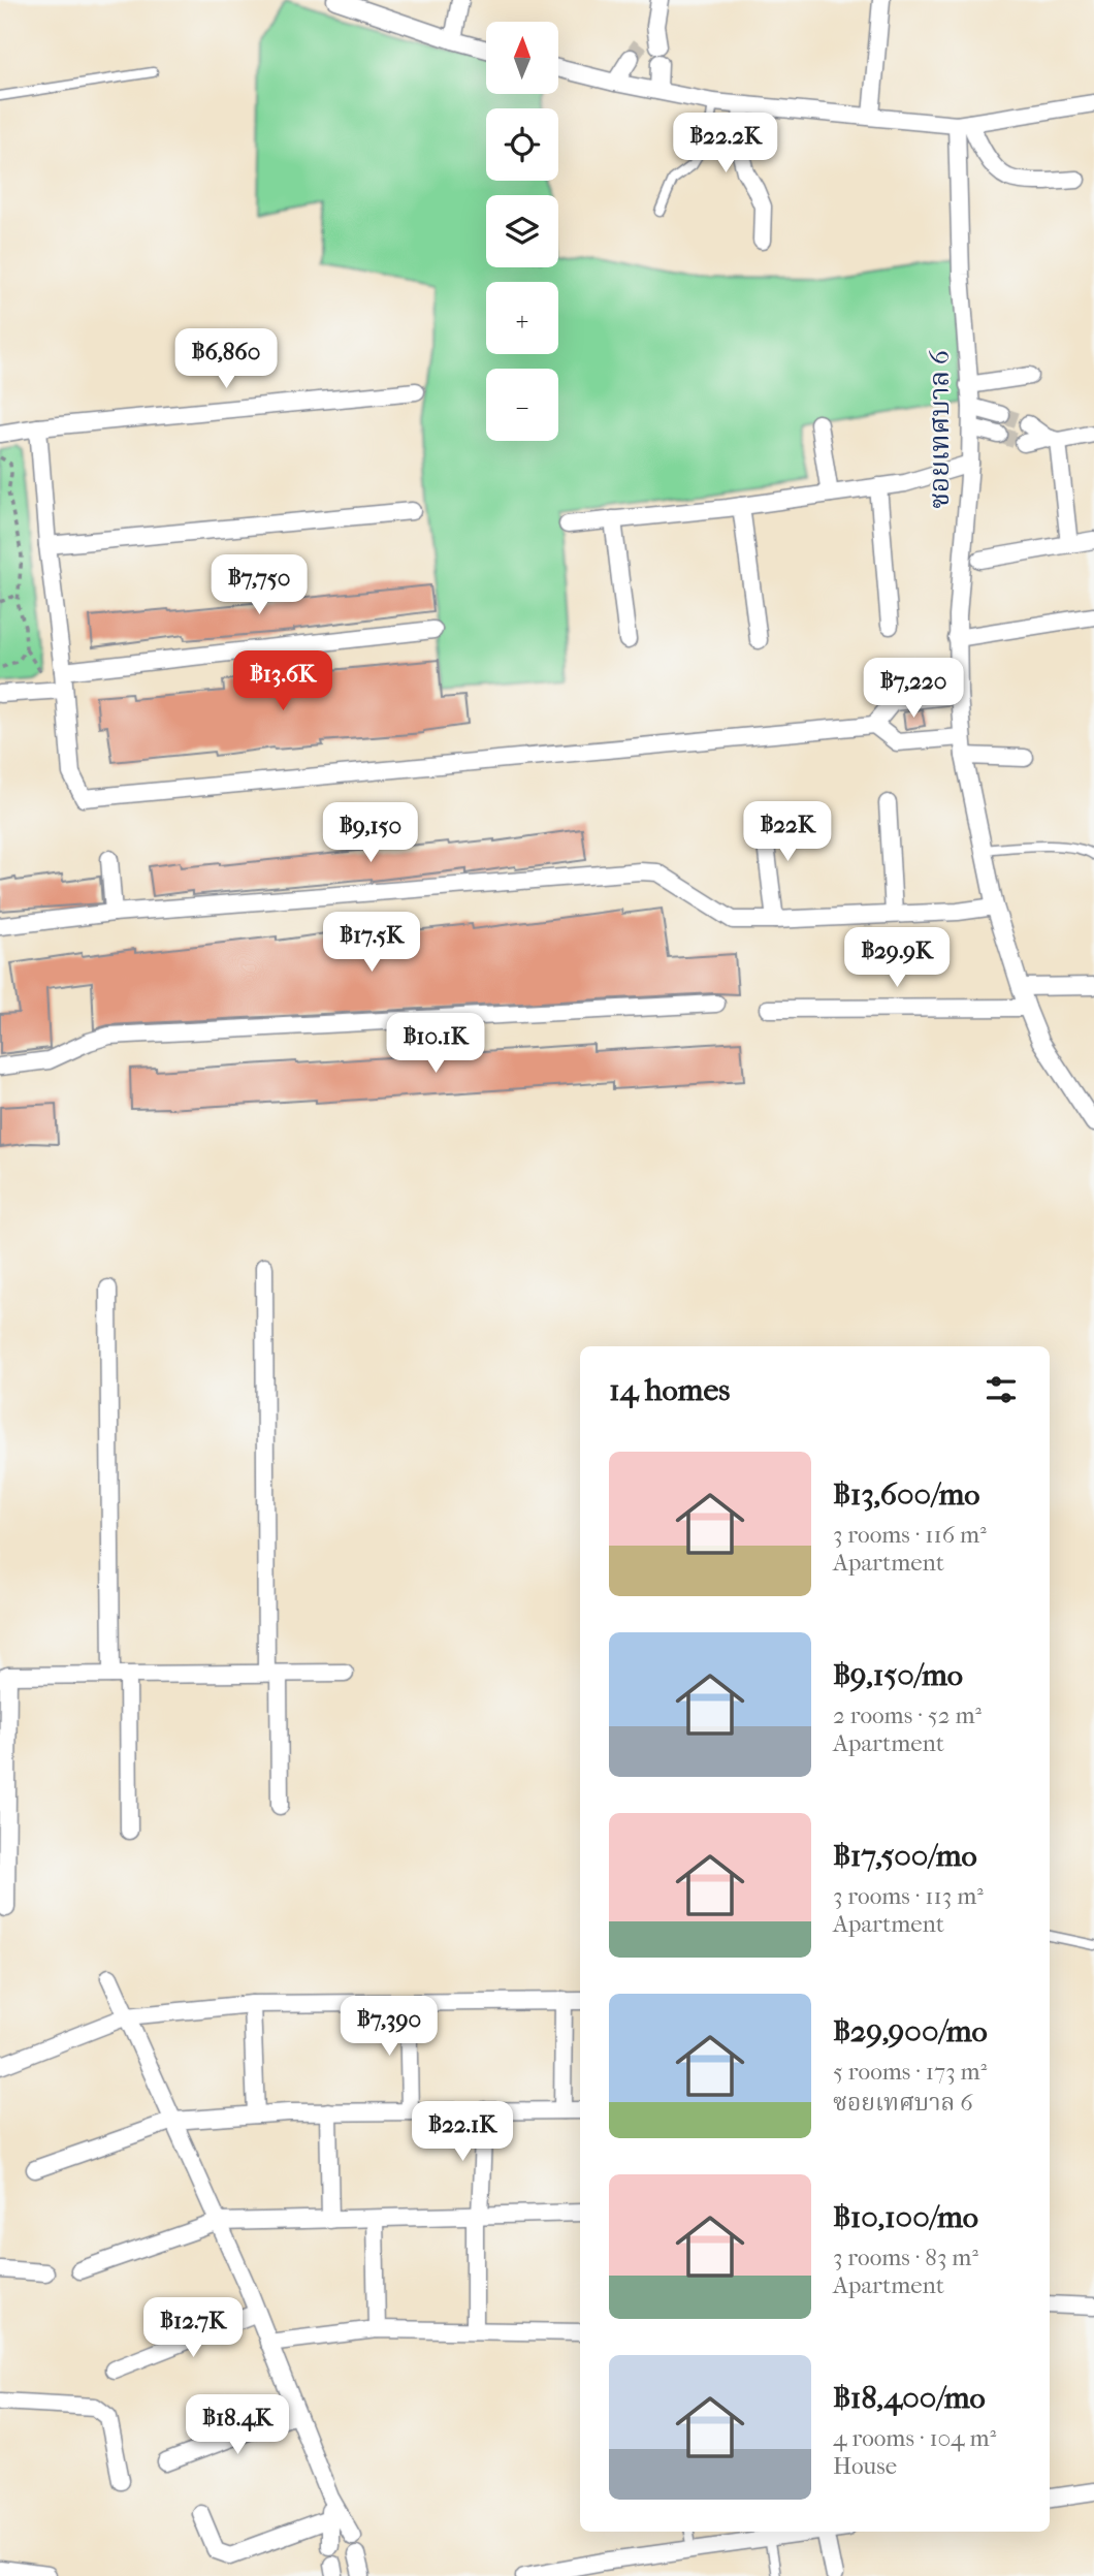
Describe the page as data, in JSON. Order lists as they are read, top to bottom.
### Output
{
  "streets": {
    "street": ["ซอยเทศบาล 6"]
  },
  "north": "top",
  "page": {
    "map_buttons": ["+", "−"],
    "price": [
      "฿22.2K",
      "฿6,860",
      "฿7,750",
      "฿13.6K",
      "฿7,220",
      "฿22K",
      "฿9,150",
      "฿17.5K",
      "฿29.9K",
      "฿10.1K",
      "฿7,390",
      "฿22.1K",
      "฿12.7K",
      "฿18.4K"
    ],
    "heading": "14 homes",
    "list": [
      {
        "name": "฿13,600/mo",
        "note": "3 rooms · 116 m² · Apartment"
      },
      {
        "name": "฿9,150/mo",
        "note": "2 rooms · 52 m² · Apartment"
      },
      {
        "name": "฿17,500/mo",
        "note": "3 rooms · 113 m² · Apartment"
      },
      {
        "name": "฿29,900/mo",
        "note": "5 rooms · 173 m² · ซอยเทศบาล 6"
      },
      {
        "name": "฿10,100/mo",
        "note": "3 rooms · 83 m² · Apartment"
      },
      {
        "name": "฿18,400/mo",
        "note": "4 rooms · 104 m² · House"
      }
    ]
  }
}
